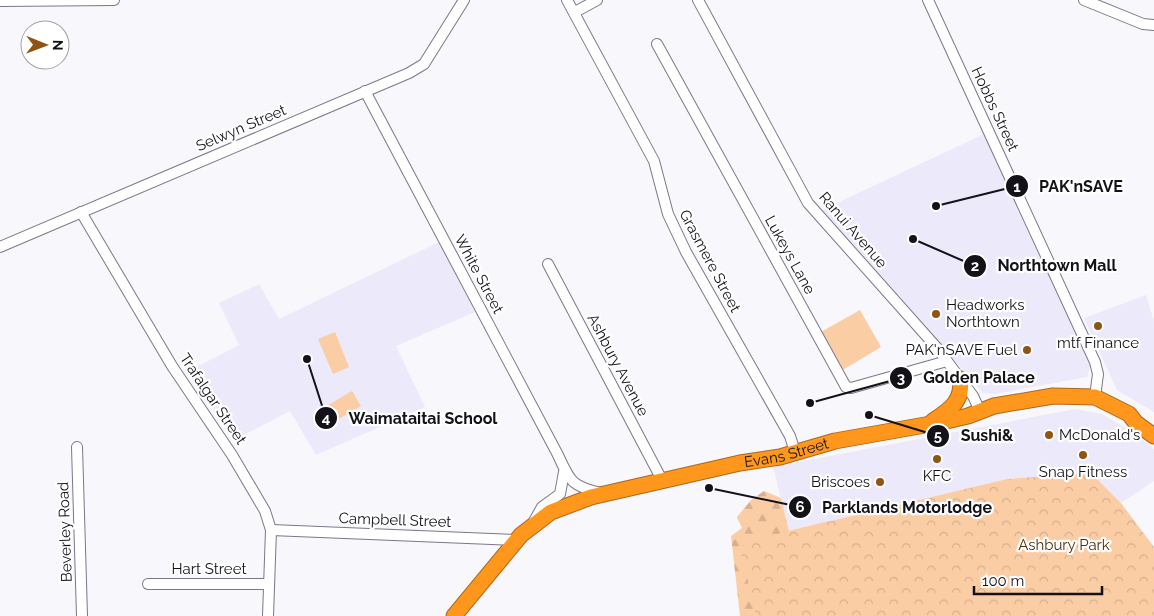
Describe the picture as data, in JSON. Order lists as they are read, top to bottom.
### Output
{
  "streets": {
    "highway": ["Evans Street"],
    "street": [
      "Hobbs Street",
      "Selwyn Street",
      "Ranui Avenue",
      "Lukeys Lane",
      "Grasmere Street",
      "White Street",
      "Ashbury Avenue",
      "Trafalgar Street",
      "Campbell Street",
      "Beverley Road",
      "Hart Street"
    ]
  },
  "crossings": [
    ["Hobbs Street", "Evans Street"],
    ["Selwyn Street", "White Street"],
    ["Selwyn Street", "Trafalgar Street"],
    ["Ranui Avenue", "Lukeys Lane"],
    ["Ranui Avenue", "Evans Street"],
    ["Grasmere Street", "Evans Street"],
    ["White Street", "Evans Street"],
    ["Ashbury Avenue", "Evans Street"],
    ["Trafalgar Street", "Campbell Street"],
    ["Trafalgar Street", "Hart Street"],
    ["Evans Street", "Campbell Street"]
  ],
  "parks": ["Ashbury Park"],
  "places": [
    "PAK'nSAVE",
    "Northtown Mall",
    "Headworks Northtown",
    "mtf Finance",
    "PAK'nSAVE Fuel",
    "Waimataitai School",
    "Golden Palace",
    "Sushi&",
    "McDonald's",
    "Snap Fitness",
    "KFC",
    "Briscoes",
    "Parklands Motorlodge"
  ],
  "scale_bar": "100 m",
  "north": "right"
}
